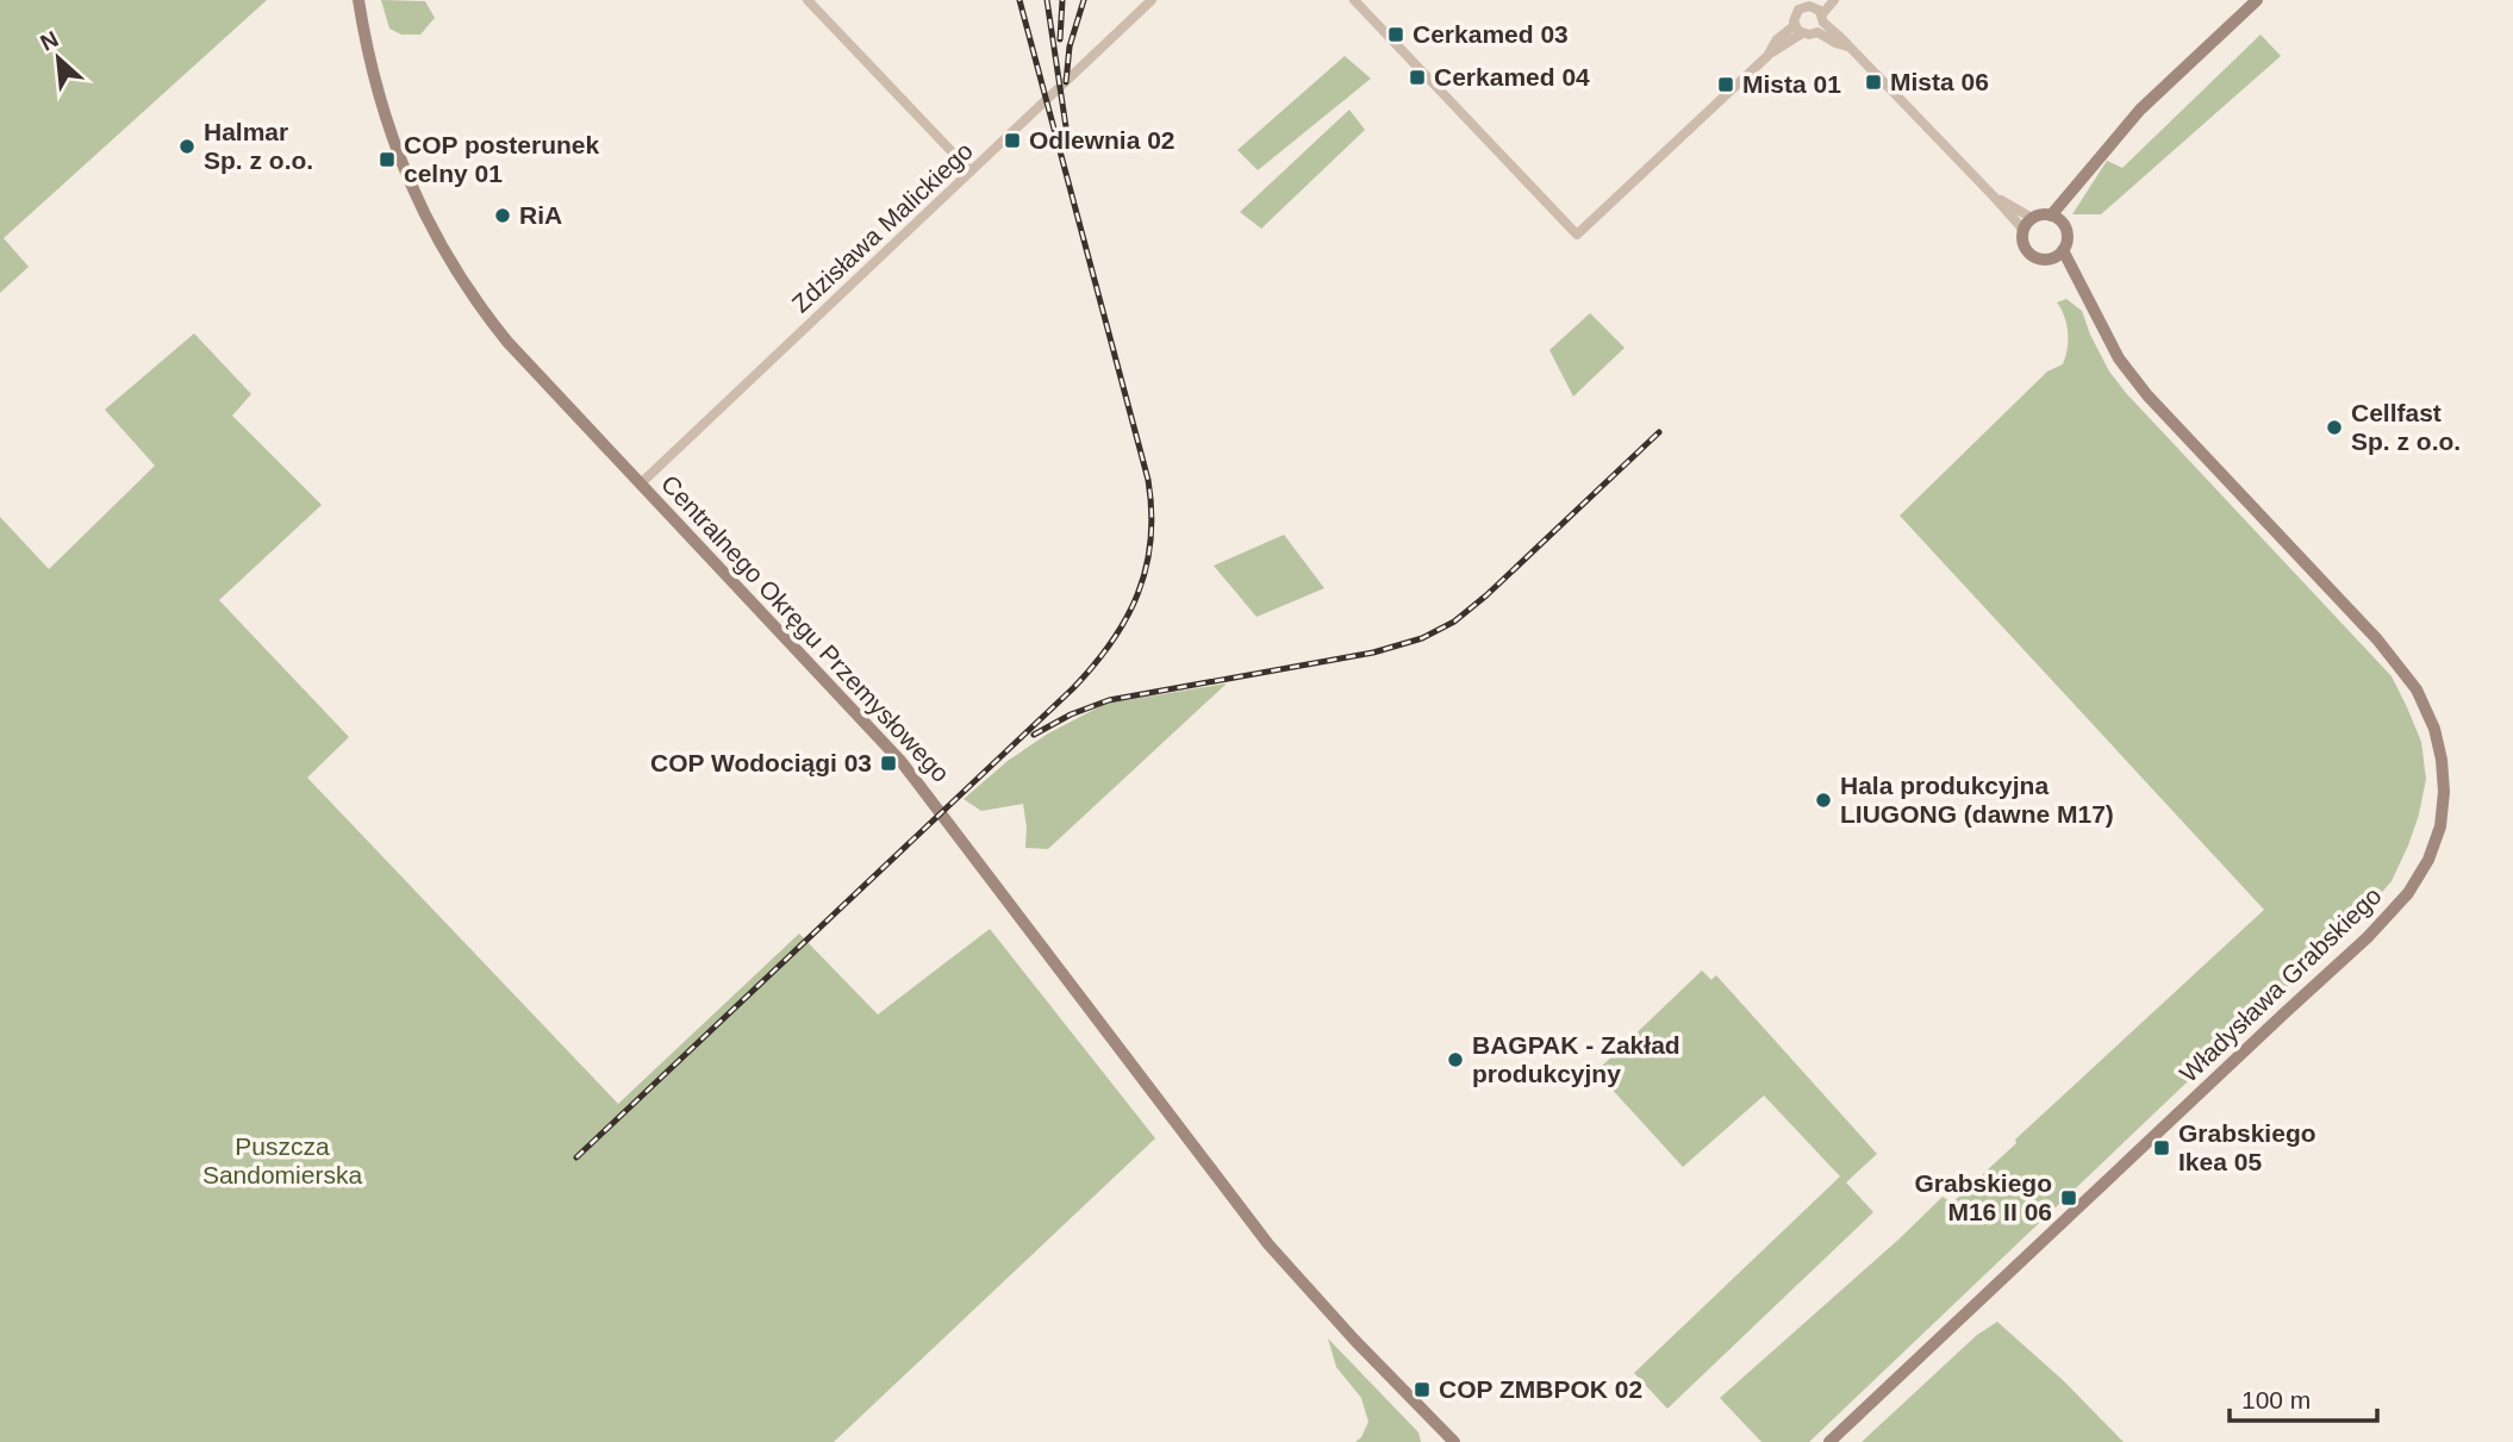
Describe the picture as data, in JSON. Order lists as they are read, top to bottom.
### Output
{
  "streets": {
    "street": ["Zdzisława Malickiego", "Centralnego Okręgu Przemysłowego", "Władysława Grabskiego"]
  },
  "crossings": [
    ["Zdzisława Malickiego", "Centralnego Okręgu Przemysłowego"]
  ],
  "parks": ["Puszcza Sandomierska"],
  "places": {
    "transit": [
      "Cerkamed 03",
      "Cerkamed 04",
      "Mista 06",
      "Mista 01",
      "Odlewnia 02",
      "COP posterunek celny 01",
      "COP Wodociągi 03",
      "Grabskiego Ikea 05",
      "Grabskiego M16 II 06",
      "COP ZMBPOK 02"
    ],
    "other": [
      "Halmar Sp. z o.o.",
      "RiA",
      "Cellfast Sp. z o.o.",
      "Hala produkcyjna LIUGONG (dawne M17)",
      "BAGPAK - Zakład produkcyjny"
    ]
  },
  "scale_bar": "100 m",
  "north": "top left"
}
